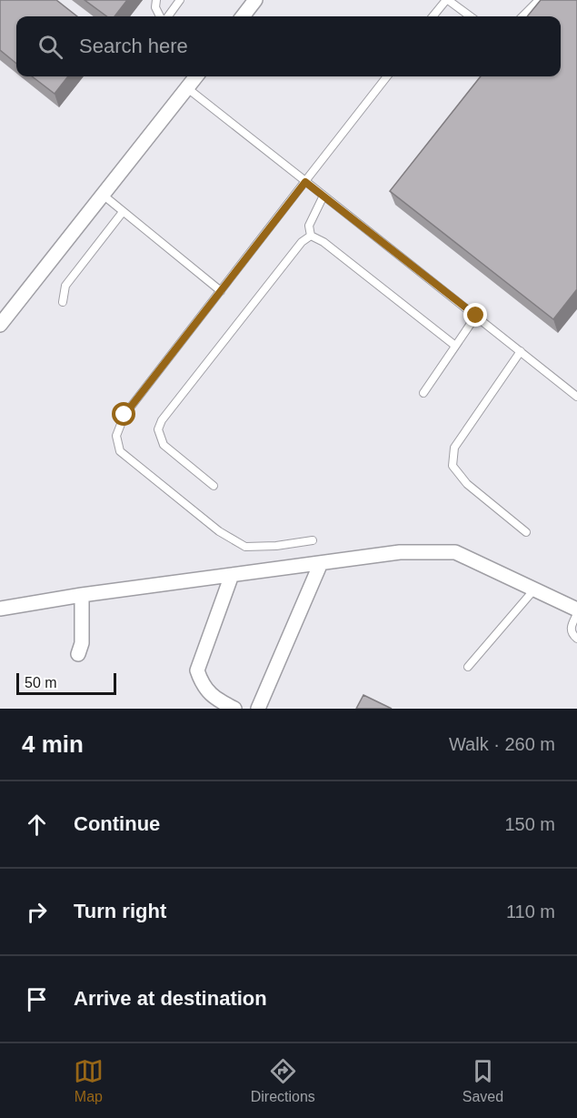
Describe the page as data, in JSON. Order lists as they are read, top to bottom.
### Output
{
  "scale_bar": "50 m",
  "page": {
    "search": "Search here",
    "scale": "50 m",
    "heading": ["4 min", "Walk · 260 m"],
    "list": [
      ["Continue", "150 m"],
      ["Turn right", "110 m"],
      "Arrive at destination"
    ],
    "nav": ["Map", "Directions", "Saved"]
  }
}
